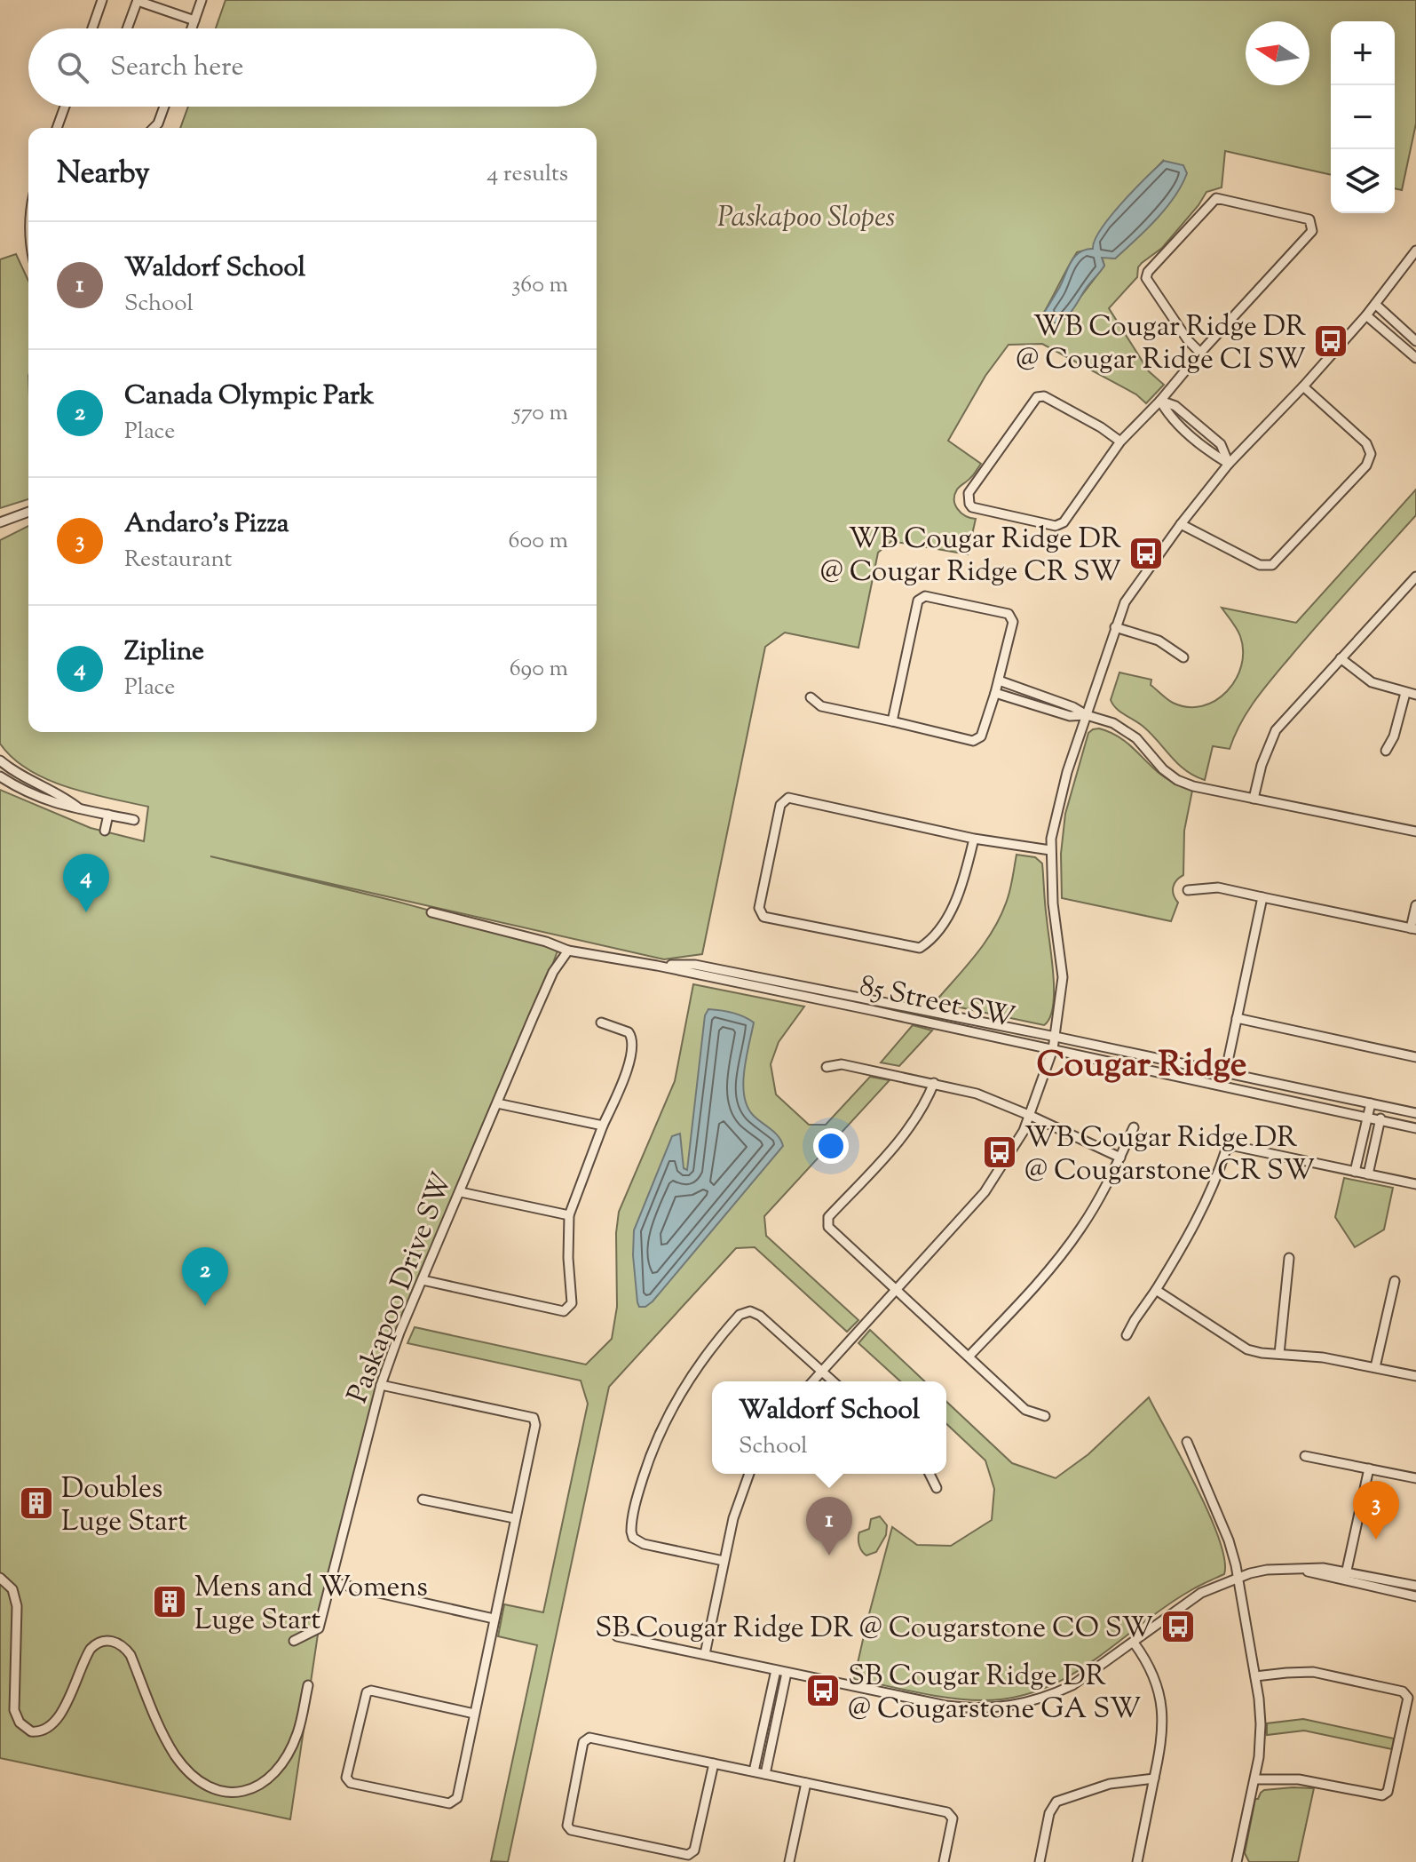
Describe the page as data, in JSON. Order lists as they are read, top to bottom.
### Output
{
  "streets": {
    "street": ["85 Street SW", "Paskapoo Drive SW"]
  },
  "crossings": [
    ["85 Street SW", "Paskapoo Drive SW"]
  ],
  "districts": ["Cougar Ridge"],
  "parks": ["Paskapoo Slopes"],
  "places": {
    "bus stop": [
      "WB Cougar Ridge DR @ Cougar Ridge CI SW",
      "WB Cougar Ridge DR @ Cougar Ridge CR SW",
      "WB Cougar Ridge DR @ Cougarstone CR SW",
      "SB Cougar Ridge DR @ Cougarstone CO SW",
      "SB Cougar Ridge DR @ Cougarstone GA SW"
    ],
    "building": ["Doubles Luge Start", "Mens and Womens Luge Start"]
  },
  "north": "left",
  "page": {
    "map_buttons": ["+", "−"],
    "search": "Search here",
    "heading": ["Nearby", "4 results"],
    "list": [
      {
        "mark": "1",
        "name": "Waldorf School",
        "note": "School",
        "value": "360 m"
      },
      {
        "mark": "2",
        "name": "Canada Olympic Park",
        "note": "Place",
        "value": "570 m"
      },
      {
        "mark": "3",
        "name": "Andaro's Pizza",
        "note": "Restaurant",
        "value": "600 m"
      },
      {
        "mark": "4",
        "name": "Zipline",
        "note": "Place",
        "value": "690 m"
      }
    ],
    "pins": [
      "4",
      "2",
      "3",
      "1"
    ],
    "popup": ["Waldorf School", "School"]
  }
}
